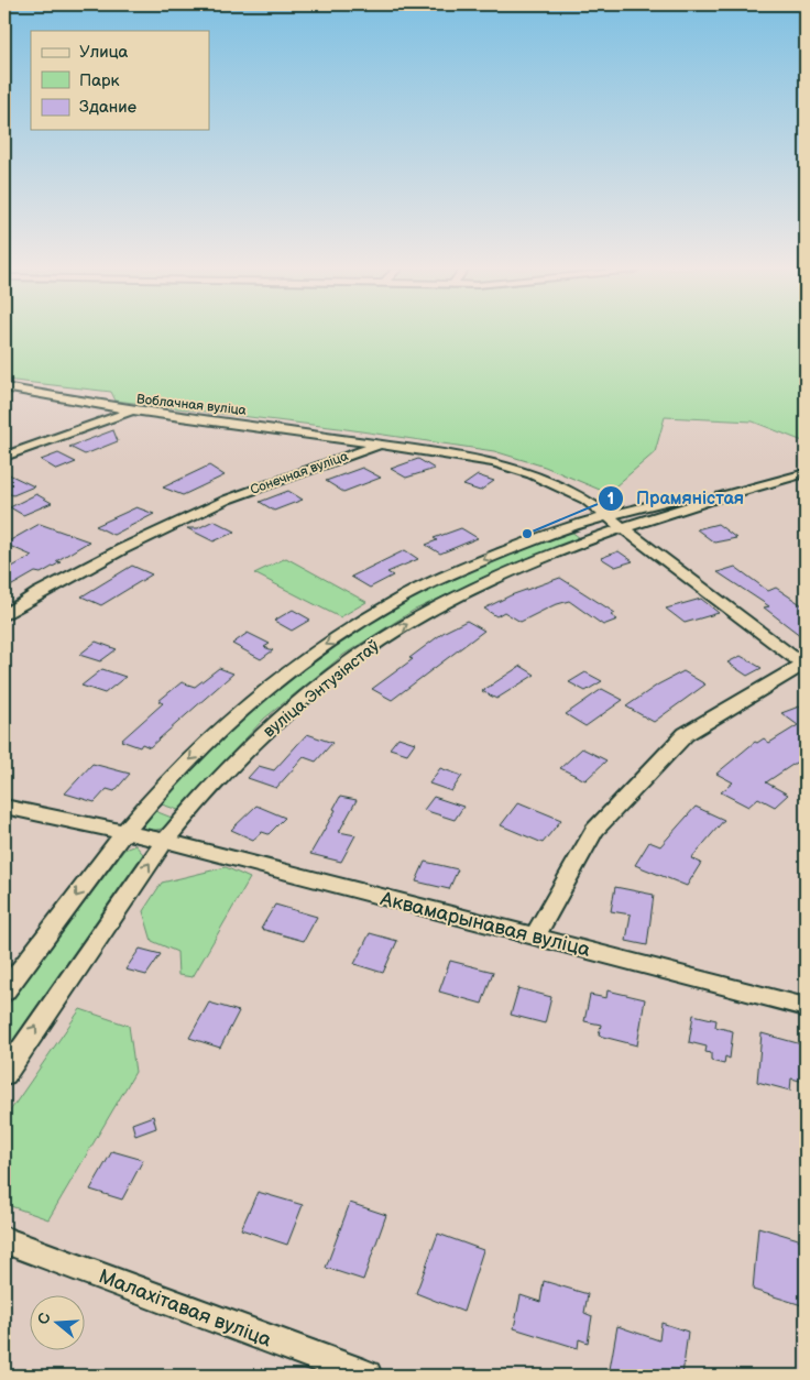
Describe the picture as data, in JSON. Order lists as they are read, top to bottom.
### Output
{
  "streets": {
    "street": [
      "Воблачная вуліца",
      "Сонечная вуліца",
      "вуліца Энтузіястаў",
      "Аквамарынавая вуліца",
      "Малахітавая вуліца"
    ]
  },
  "crossings": [
    ["Воблачная вуліца", "Сонечная вуліца"],
    ["Сонечная вуліца", "вуліца Энтузіястаў"],
    ["вуліца Энтузіястаў", "Аквамарынавая вуліца"]
  ],
  "places": ["Прамяністая"],
  "legend": ["Улица", "Парк", "Здание"],
  "north": "left"
}
